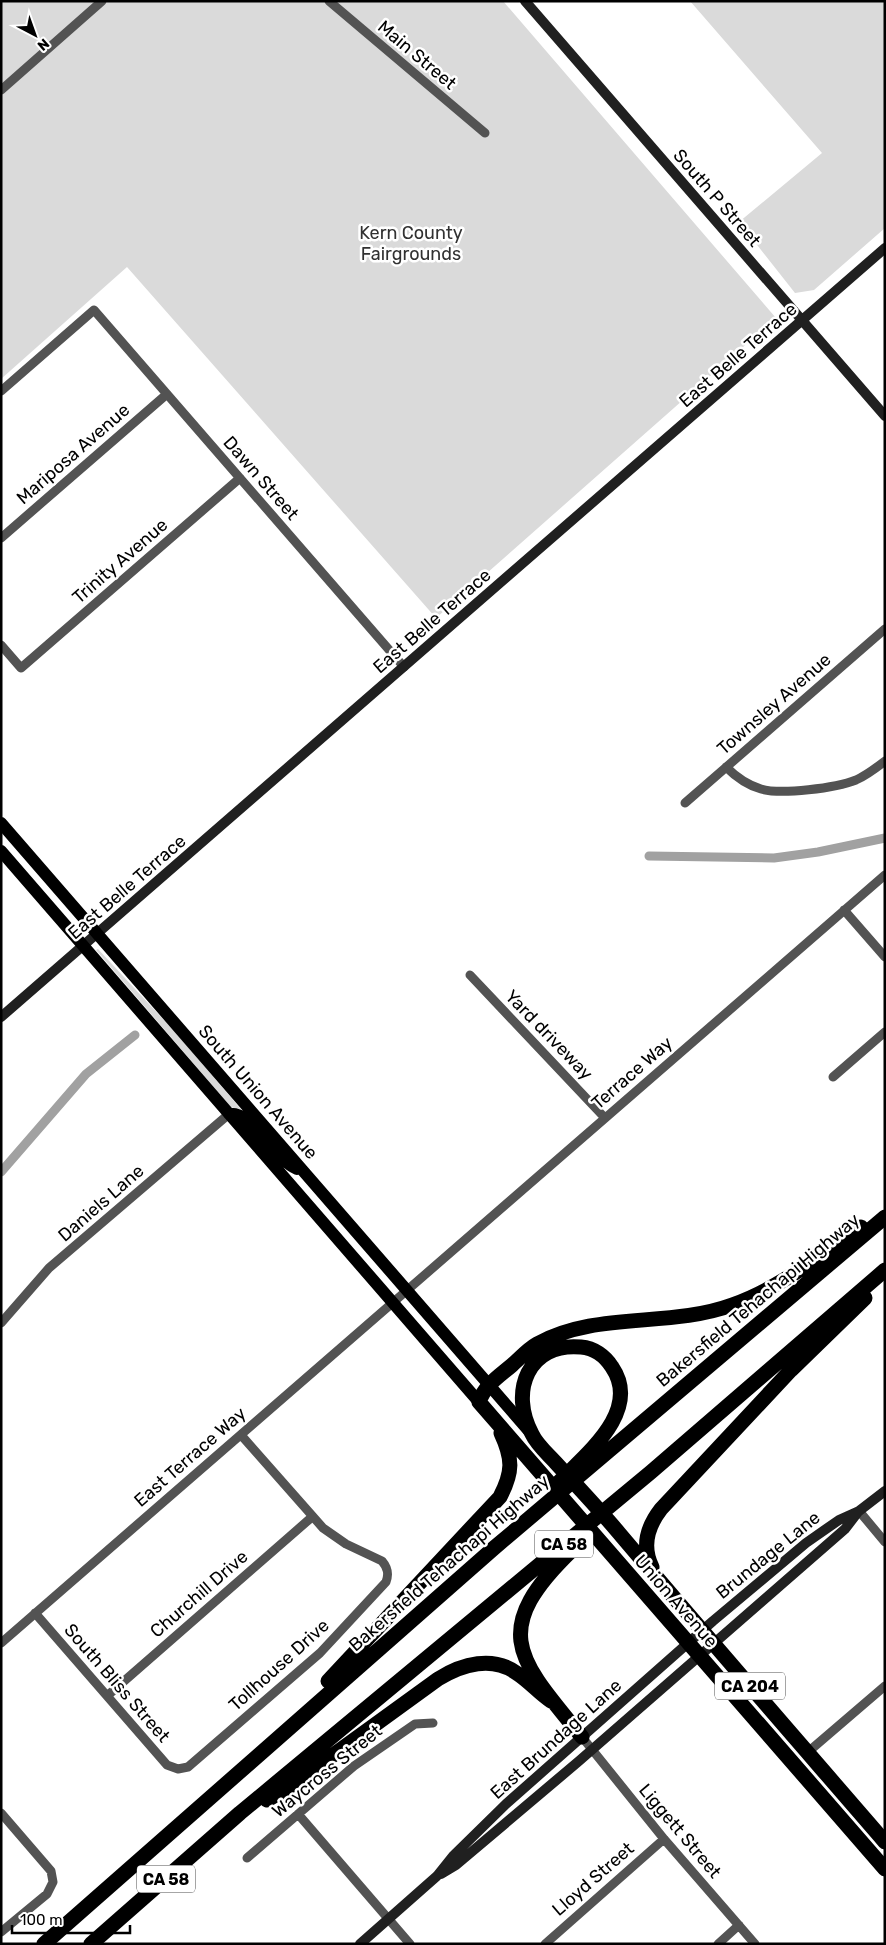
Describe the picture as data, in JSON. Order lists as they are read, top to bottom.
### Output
{
  "streets": {
    "highway": [
      "Bakersfield Tehachapi Highway",
      "CA 58",
      "Union Avenue",
      "CA 204"
    ],
    "main road": ["South Union Avenue"],
    "street": [
      "Main Street",
      "South P Street",
      "East Belle Terrace",
      "Mariposa Avenue",
      "Dawn Street",
      "Trinity Avenue",
      "Townsley Avenue",
      "Yard driveway",
      "Terrace Way",
      "Daniels Lane",
      "East Terrace Way",
      "Brundage Lane",
      "Churchill Drive",
      "Tollhouse Drive",
      "South Bliss Street",
      "East Brundage Lane",
      "Waycross Street",
      "Liggett Street",
      "Lloyd Street"
    ]
  },
  "crossings": [
    ["South P Street", "East Belle Terrace"],
    ["East Belle Terrace", "Dawn Street"],
    ["East Belle Terrace", "South Union Avenue"],
    ["Mariposa Avenue", "Dawn Street"],
    ["Dawn Street", "Trinity Avenue"],
    ["Yard driveway", "Terrace Way"],
    ["Terrace Way", "South Union Avenue"],
    ["Terrace Way", "East Terrace Way"],
    ["South Union Avenue", "Daniels Lane"],
    ["South Union Avenue", "East Terrace Way"],
    ["South Union Avenue", "Union Avenue"],
    ["East Terrace Way", "South Bliss Street"],
    ["Brundage Lane", "Union Avenue"],
    ["Brundage Lane", "East Brundage Lane"],
    ["Churchill Drive", "Tollhouse Drive"],
    ["Churchill Drive", "South Bliss Street"],
    ["Union Avenue", "East Brundage Lane"],
    ["Tollhouse Drive", "South Bliss Street"],
    ["East Brundage Lane", "Liggett Street"],
    ["Liggett Street", "Lloyd Street"]
  ],
  "parks": ["Kern County Fairgrounds"],
  "scale_bar": "100 m",
  "north": "bottom right"
}
